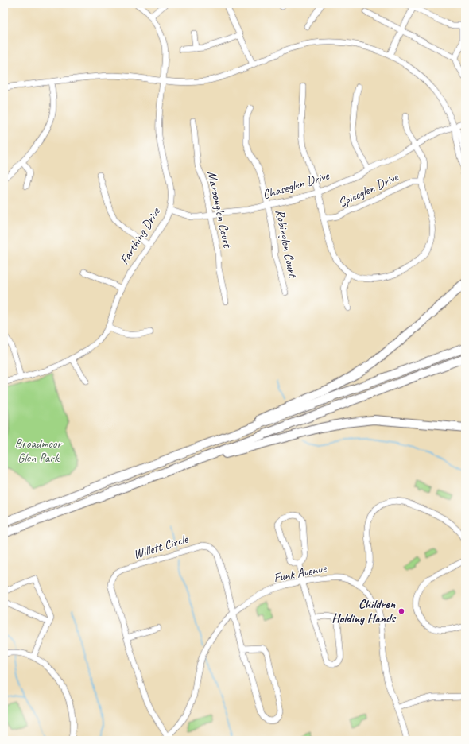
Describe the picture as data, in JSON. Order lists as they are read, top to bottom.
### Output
{
  "streets": {
    "street": [
      "Chaseglen Drive",
      "Spiceglen Drive",
      "Maroonglen Court",
      "Farthing Drive",
      "Robinglen Court",
      "Willett Circle",
      "Funk Avenue"
    ]
  },
  "crossings": [
    ["Chaseglen Drive", "Maroonglen Court"],
    ["Chaseglen Drive", "Farthing Drive"],
    ["Chaseglen Drive", "Robinglen Court"],
    ["Willett Circle", "Funk Avenue"]
  ],
  "parks": ["Broadmoor Glen Park"],
  "places": ["Children Holding Hands"]
}
